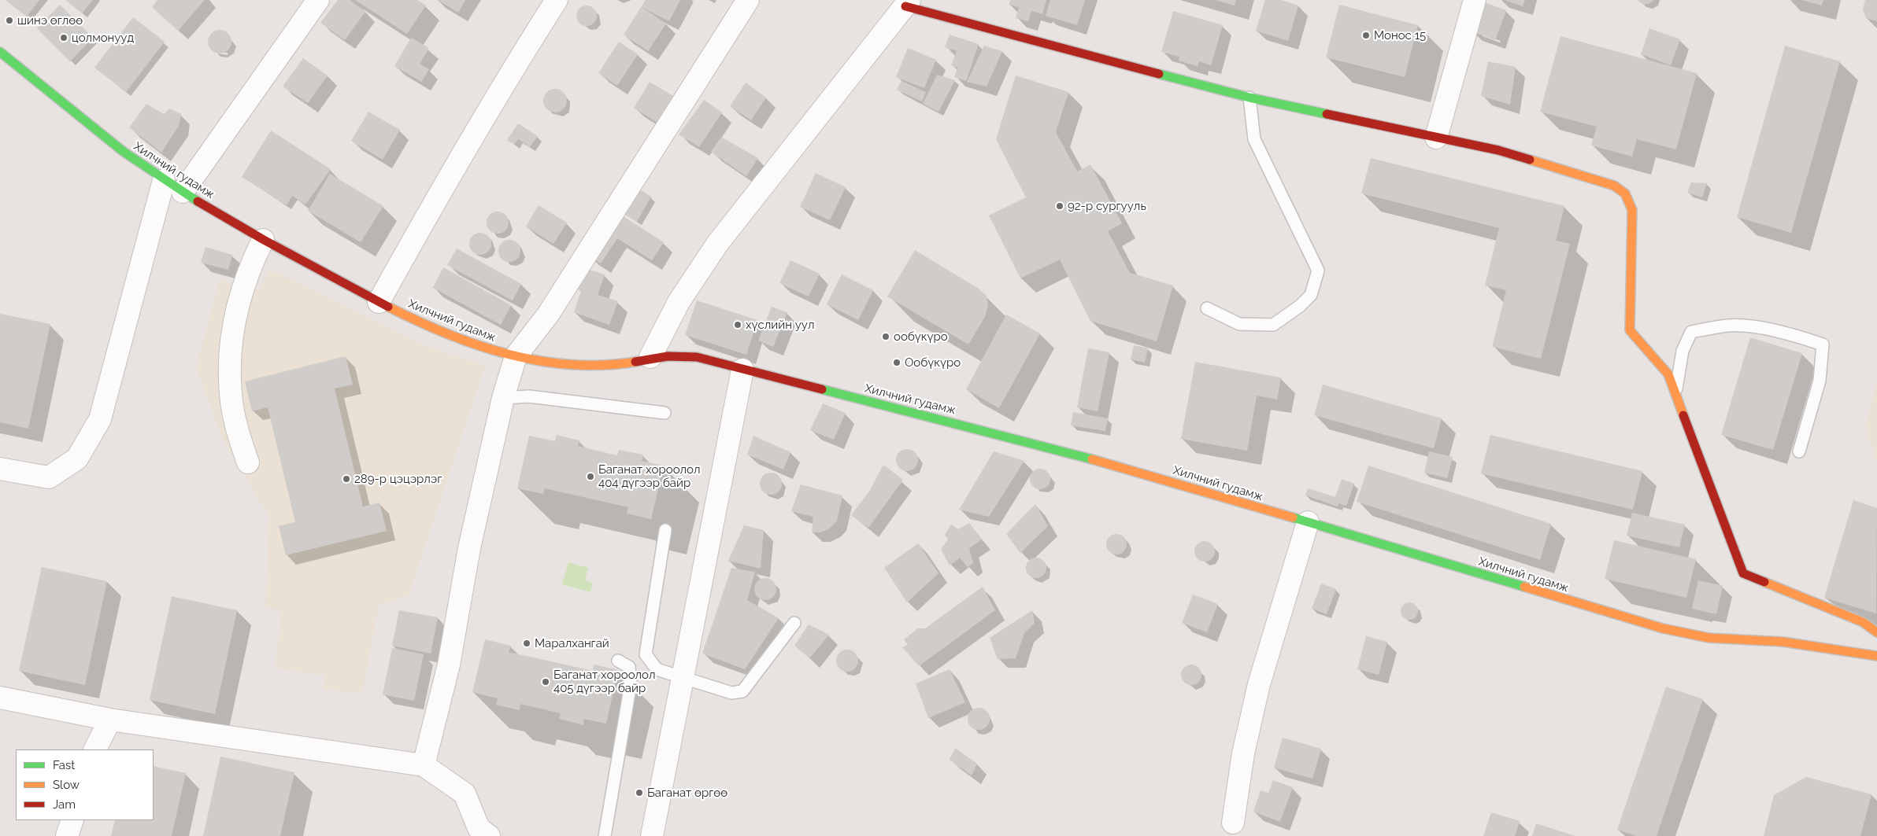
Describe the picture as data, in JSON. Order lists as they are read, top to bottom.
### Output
{
  "streets": {
    "main road": ["Хилчний гудамж"]
  },
  "places": [
    "шинэ өглөө",
    "Монос 15",
    "цолмонууд",
    "92-р сургууль",
    "хүслийн уул",
    "ообүкүро",
    "Ообүкүро",
    "Баганат хороолол 404 дүгээр байр",
    "289-р цэцэрлэг",
    "Маралхангай",
    "Баганат хороолол 405 дүгээр байр",
    "Баганат өргөө"
  ],
  "legend": ["Fast", "Slow", "Jam"]
}
